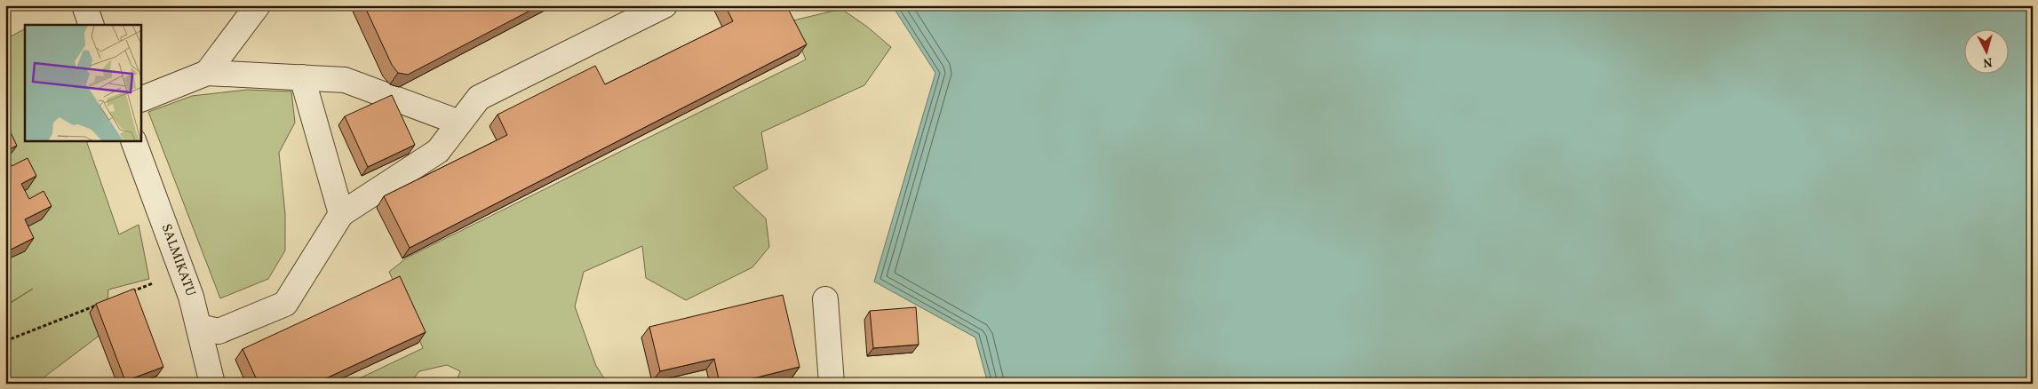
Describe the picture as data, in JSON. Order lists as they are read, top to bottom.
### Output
{
  "streets": {
    "street": ["SALMIKATU"]
  },
  "north": "bottom"
}
